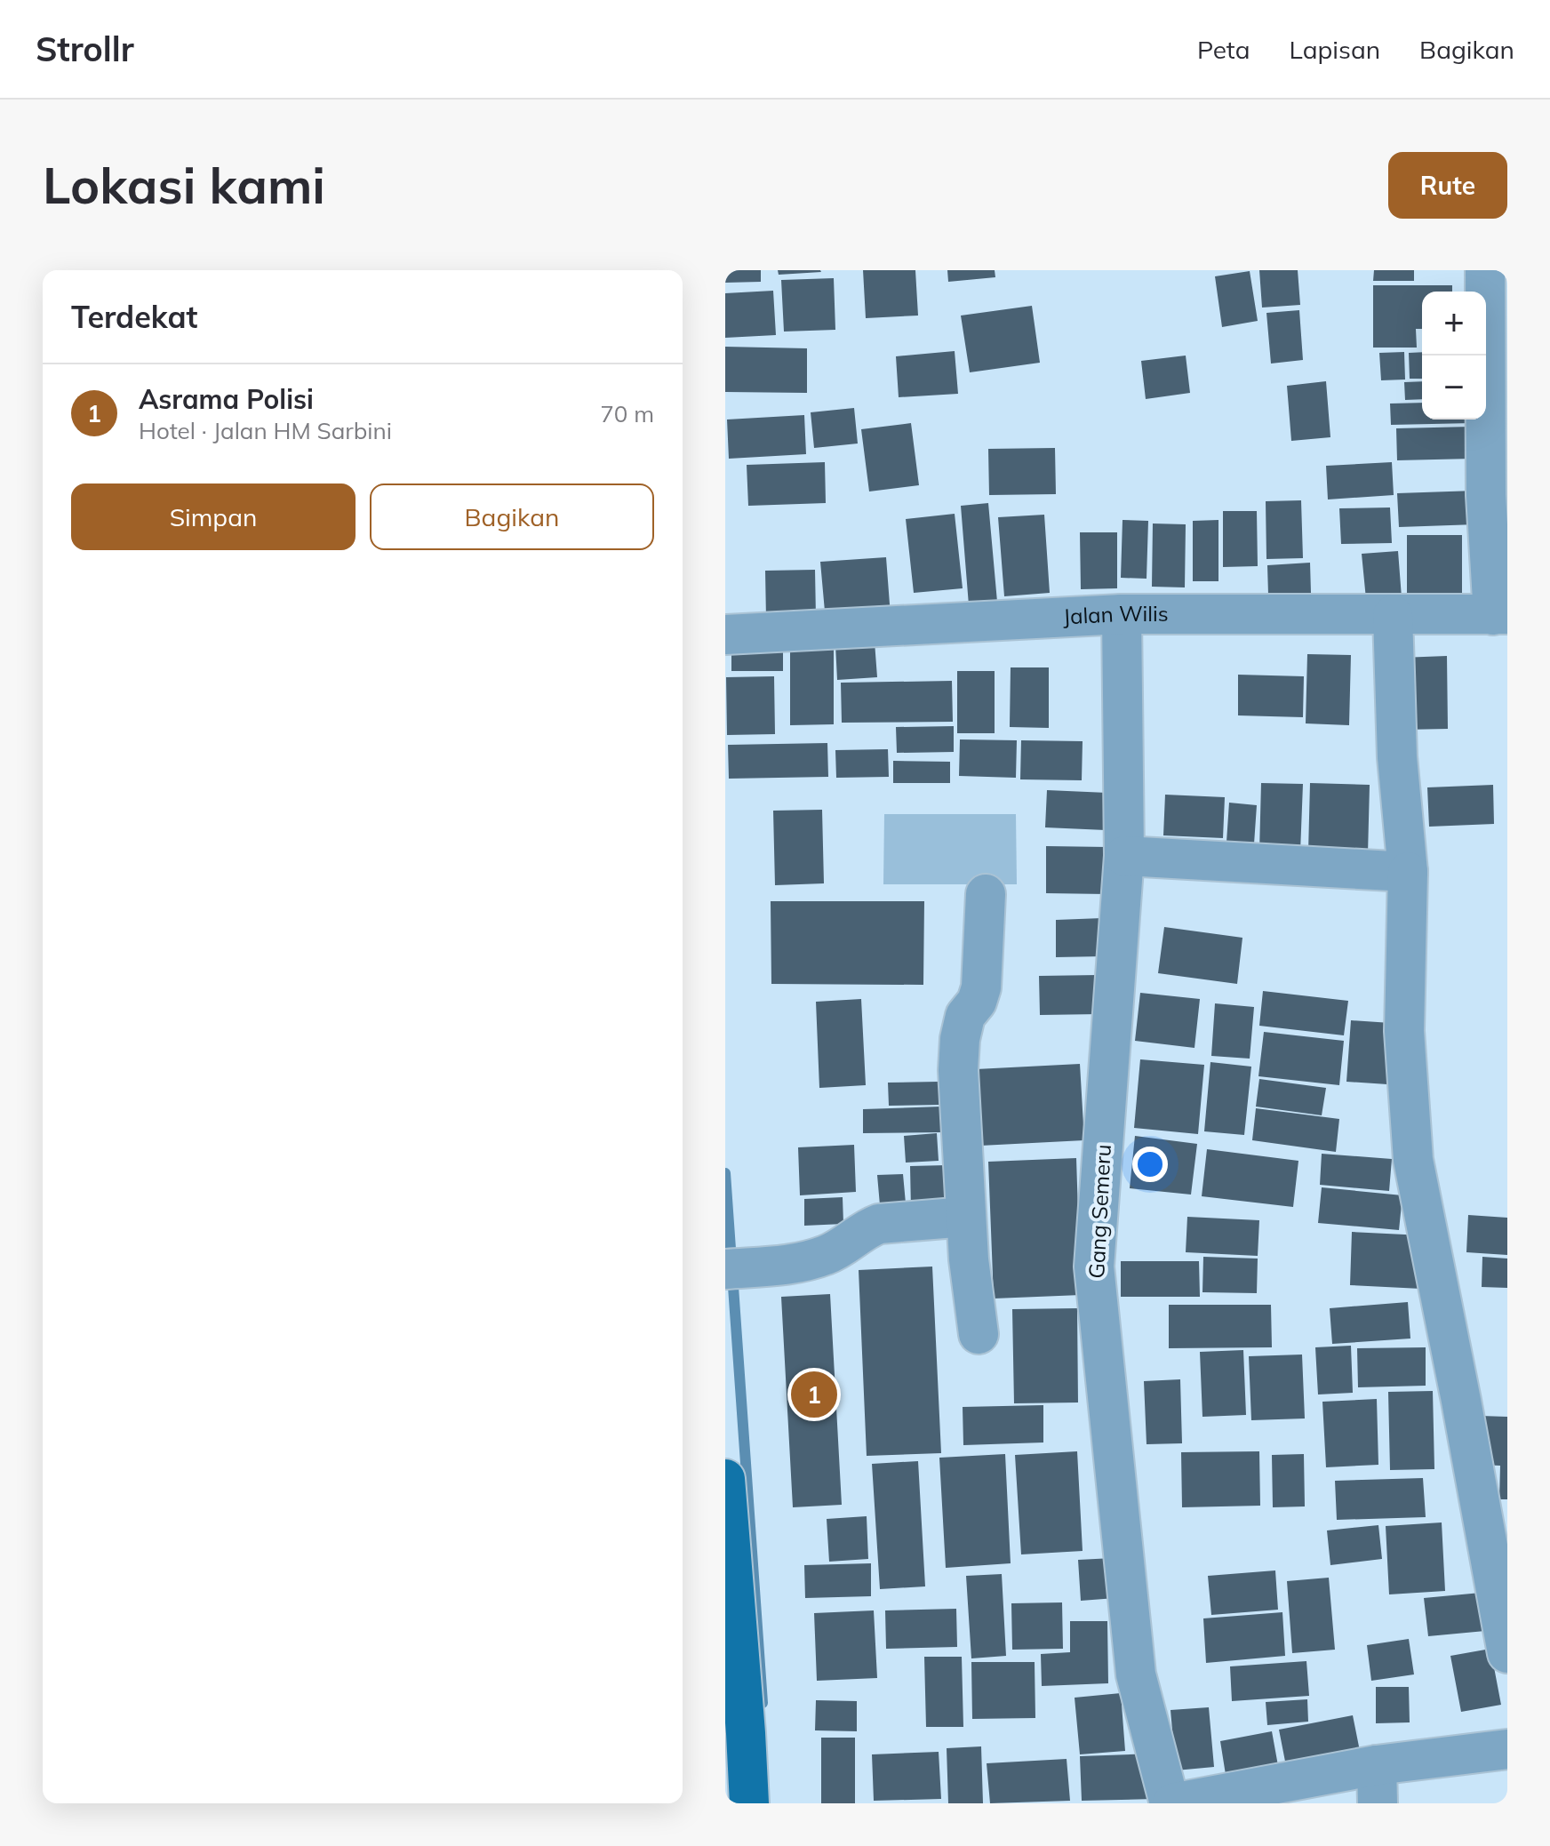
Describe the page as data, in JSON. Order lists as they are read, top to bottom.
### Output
{
  "streets": {
    "street": ["Jalan Wilis", "Gang Semeru"]
  },
  "crossings": [
    ["Jalan Wilis", "Gang Semeru"]
  ],
  "page": {
    "header": "Strollr",
    "nav": ["Peta", "Lapisan", "Bagikan"],
    "buttons": [
      "Rute",
      ["Simpan", "Bagikan"]
    ],
    "title": "Lokasi kami",
    "heading": "Terdekat",
    "map_buttons": ["+", "−"],
    "list": [
      {
        "mark": "1",
        "name": "Asrama Polisi",
        "note": "Hotel · Jalan HM Sarbini",
        "value": "70 m"
      }
    ],
    "pins": "1"
  }
}
